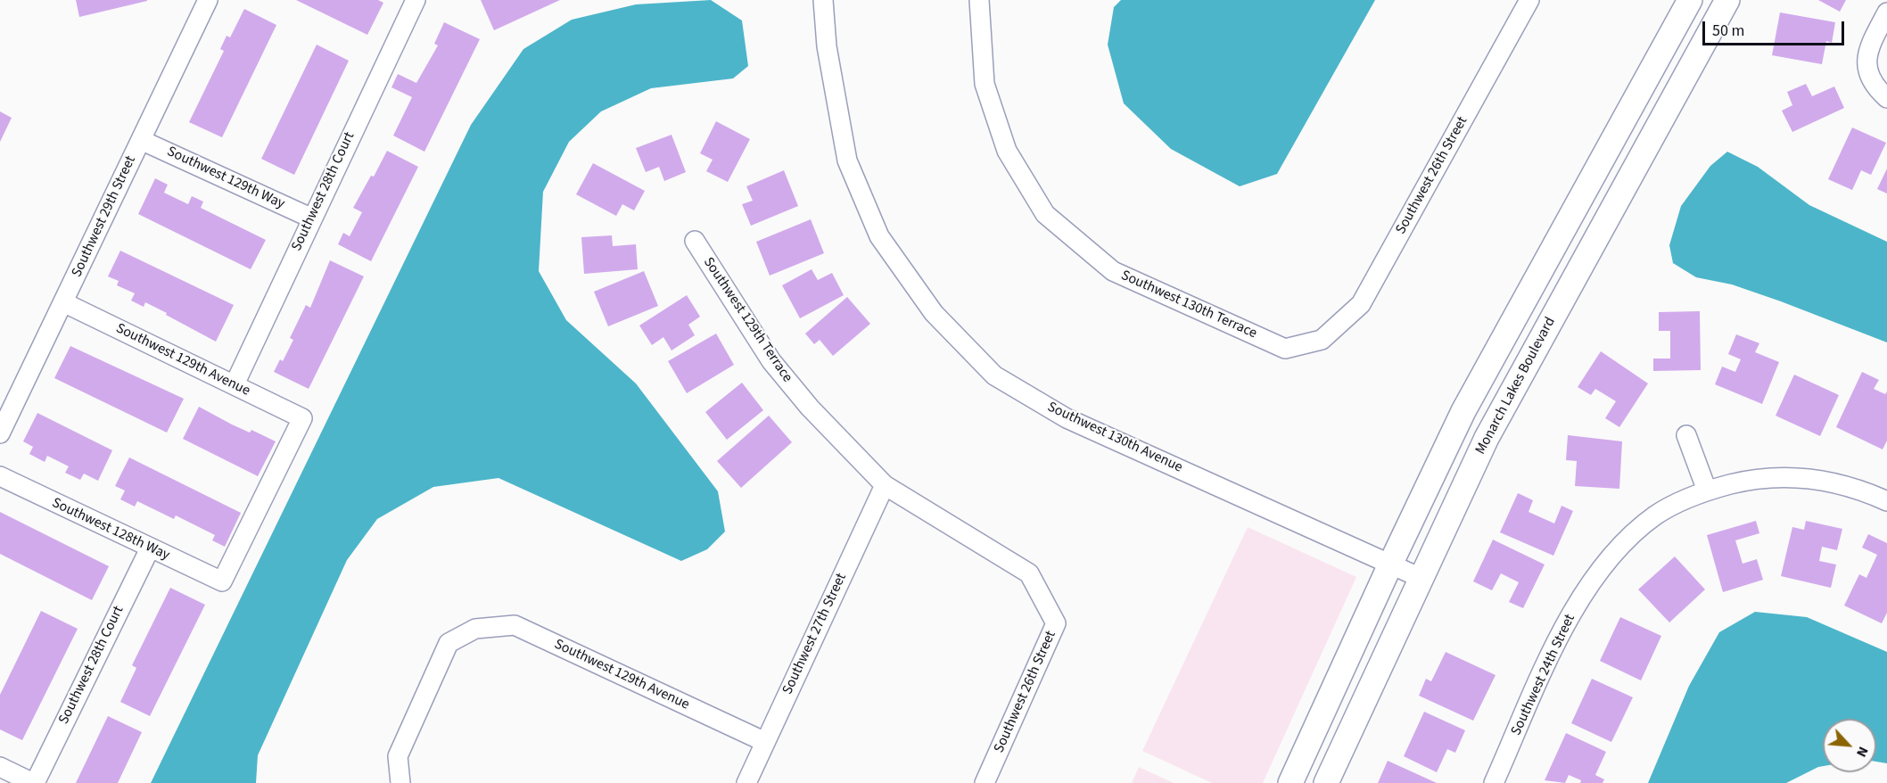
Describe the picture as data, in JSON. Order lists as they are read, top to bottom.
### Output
{
  "streets": {
    "street": [
      "Southwest 26th Street",
      "Southwest 129th Way",
      "Southwest 28th Court",
      "Southwest 29th Street",
      "Southwest 130th Terrace",
      "Southwest 129th Terrace",
      "Southwest 129th Avenue",
      "Monarch Lakes Boulevard",
      "Southwest 130th Avenue",
      "Southwest 128th Way",
      "Southwest 27th Street",
      "Southwest 24th Street"
    ]
  },
  "crossings": [
    ["Southwest 26th Street", "Southwest 130th Terrace"],
    ["Southwest 26th Street", "Southwest 129th Terrace"],
    ["Southwest 129th Way", "Southwest 28th Court"],
    ["Southwest 129th Way", "Southwest 29th Street"],
    ["Southwest 28th Court", "Southwest 129th Avenue"],
    ["Southwest 28th Court", "Southwest 128th Way"],
    ["Southwest 29th Street", "Southwest 129th Avenue"],
    ["Southwest 129th Terrace", "Southwest 27th Street"],
    ["Southwest 129th Avenue", "Southwest 128th Way"],
    ["Southwest 129th Avenue", "Southwest 27th Street"],
    ["Monarch Lakes Boulevard", "Southwest 130th Avenue"]
  ],
  "scale_bar": "50 m",
  "north": "bottom right"
}
